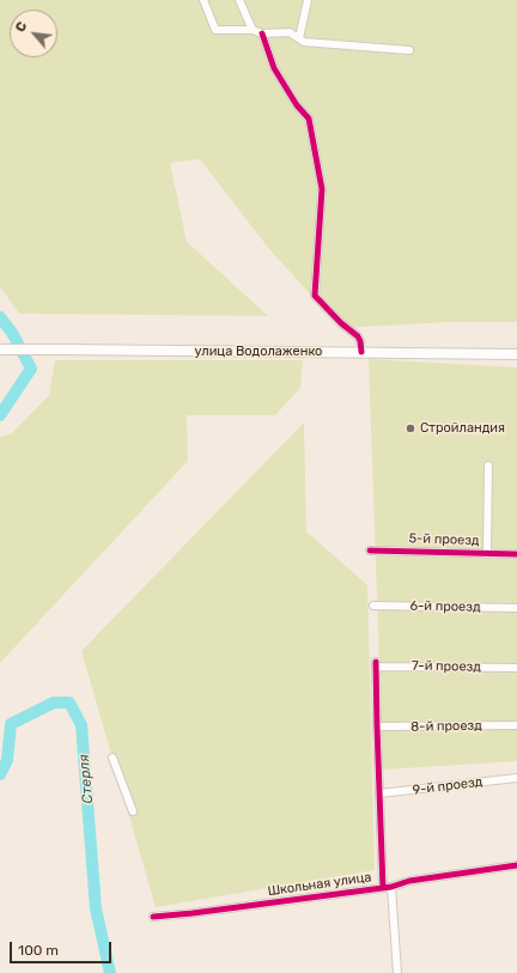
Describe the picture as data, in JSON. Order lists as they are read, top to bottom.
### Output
{
  "streets": {
    "main road": ["улица Водолаженко"],
    "street": [
      "5-й проезд",
      "6-й проезд",
      "7-й проезд",
      "8-й проезд",
      "9-й проезд",
      "Школьная улица"
    ]
  },
  "crossings": [
    ["7-й проезд", "8-й проезд"]
  ],
  "water": ["Стерля"],
  "places": ["Стройландия"],
  "scale_bar": "100 m",
  "north": "top left"
}
